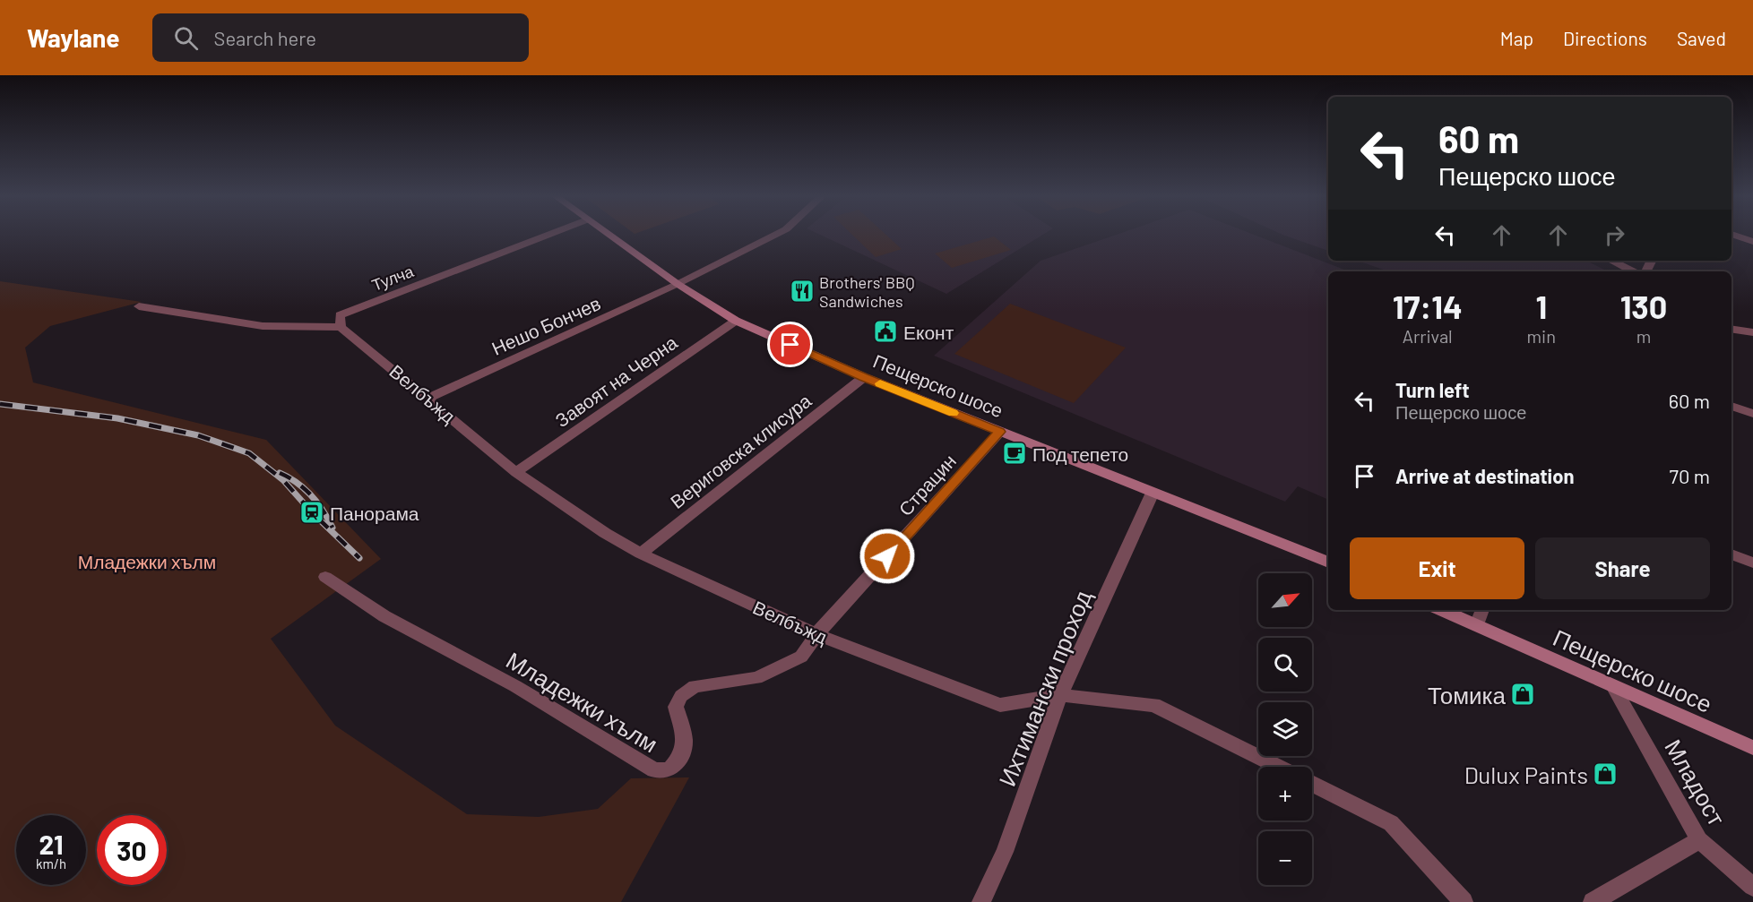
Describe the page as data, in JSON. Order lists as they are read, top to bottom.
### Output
{
  "streets": {
    "main road": ["Пещерско шосе"],
    "street": [
      "Тулча",
      "Нешо Бончев",
      "Завоят на Черна",
      "Велбъжд",
      "Вериговска клисура",
      "Страцин",
      "Ихтимански проход",
      "Младежки хълм",
      "Младост"
    ]
  },
  "crossings": [
    ["Тулча", "Велбъжд"],
    ["Нешо Бончев", "Пещерско шосе"],
    ["Нешо Бончев", "Велбъжд"],
    ["Завоят на Черна", "Пещерско шосе"],
    ["Завоят на Черна", "Велбъжд"],
    ["Пещерско шосе", "Вериговска клисура"],
    ["Пещерско шосе", "Страцин"],
    ["Пещерско шосе", "Ихтимански проход"],
    ["Пещерско шосе", "Младост"],
    ["Велбъжд", "Вериговска клисура"],
    ["Велбъжд", "Страцин"],
    ["Велбъжд", "Ихтимански проход"],
    ["Велбъжд", "Младежки хълм"],
    ["Страцин", "Младежки хълм"]
  ],
  "parks": ["Младежки хълм"],
  "places": {
    "restaurant": ["Brothers' BBQ Sandwiches"],
    "public building": ["Еконт"],
    "cafe": ["Под тепето"],
    "station": ["Панорама"],
    "shop": ["Томика", "Dulux Paints"]
  },
  "north": "top right",
  "page": {
    "header": "Waylane",
    "search": "Search here",
    "nav": ["Map", "Directions", "Saved"],
    "turn": ["60 m", "Пещерско шосе"],
    "eta": [
      "17:14",
      "Arrival",
      "1",
      "min",
      "130",
      "m"
    ],
    "list": [
      {
        "name": "Turn left",
        "note": "Пещерско шосе",
        "value": "60 m"
      },
      {
        "name": "Arrive at destination",
        "value": "70 m"
      }
    ],
    "buttons": ["Exit", "Share"],
    "map_buttons": ["+", "−"],
    "speed": "21 km/h",
    "limit": "30"
  }
}
